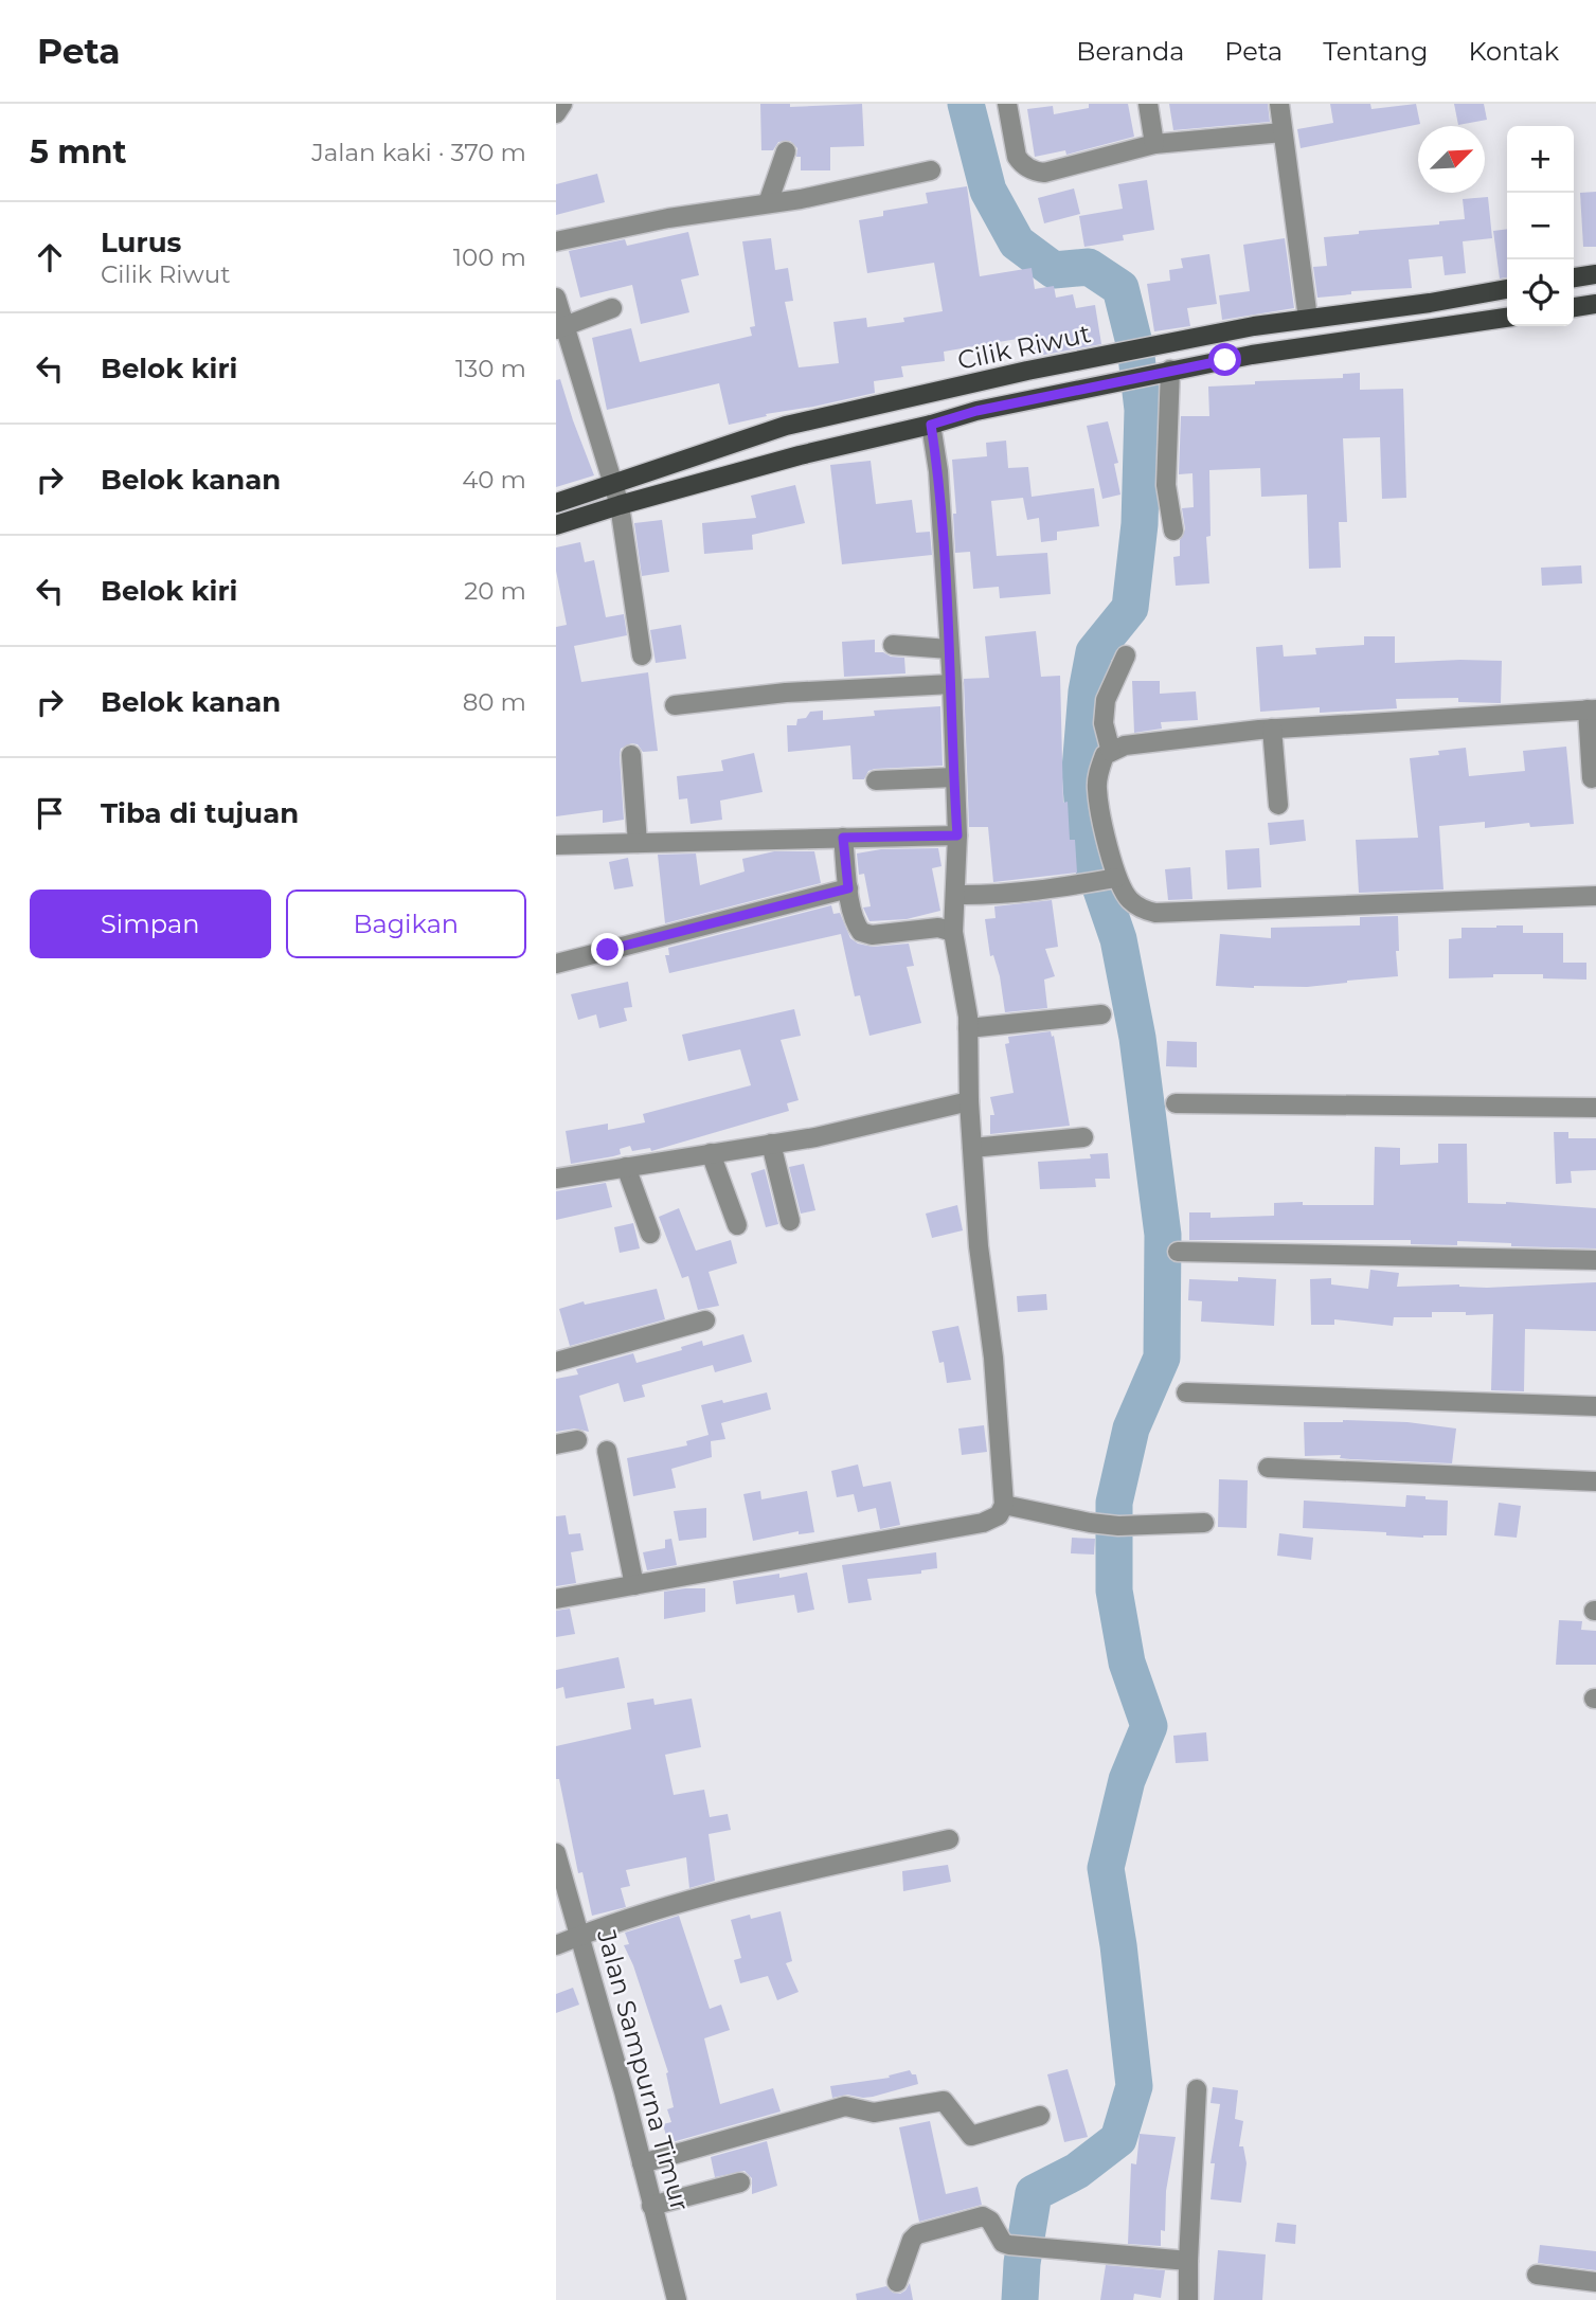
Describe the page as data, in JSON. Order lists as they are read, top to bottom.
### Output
{
  "streets": {
    "main road": ["Cilik Riwut"],
    "street": ["Jalan Sampurna Timur"]
  },
  "north": "top right",
  "page": {
    "header": "Peta",
    "nav": [
      "Beranda",
      "Peta",
      "Tentang",
      "Kontak"
    ],
    "heading": ["5 mnt", "Jalan kaki · 370 m"],
    "map_buttons": ["+", "−"],
    "list": [
      ["Lurus", "Cilik Riwut", "100 m"],
      ["Belok kiri", "130 m"],
      ["Belok kanan", "40 m"],
      ["Belok kiri", "20 m"],
      ["Belok kanan", "80 m"],
      "Tiba di tujuan"
    ],
    "buttons": ["Simpan", "Bagikan"]
  }
}
